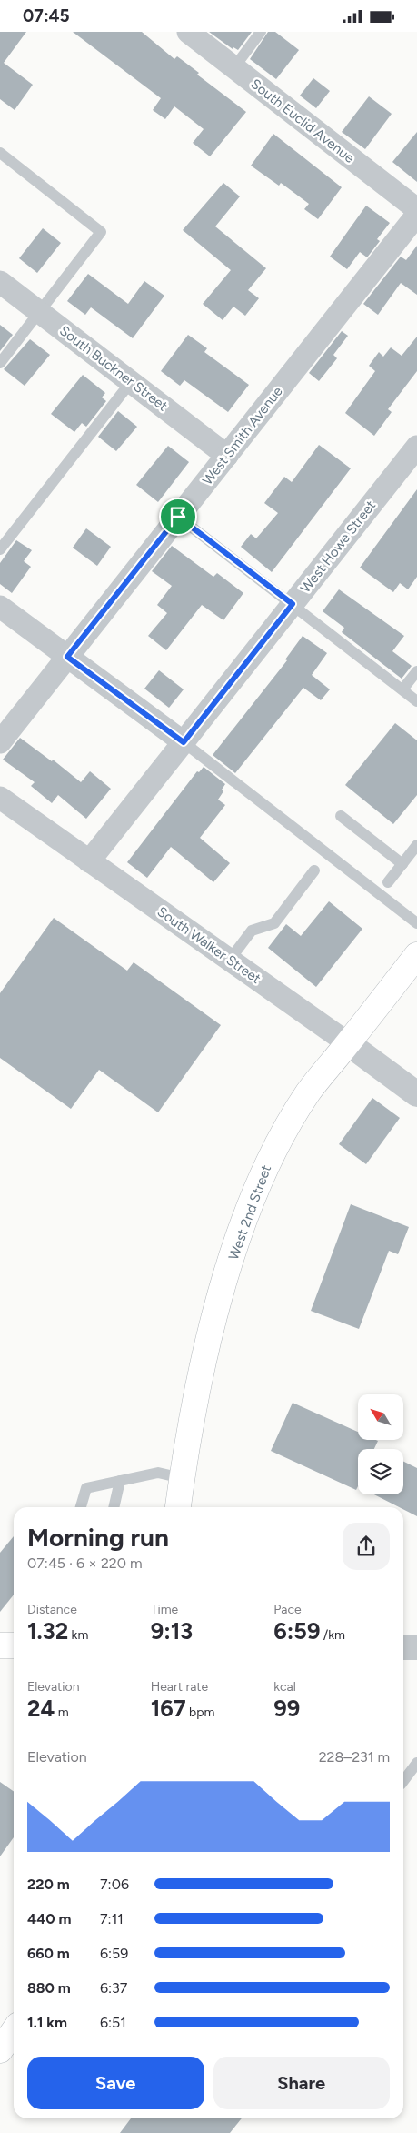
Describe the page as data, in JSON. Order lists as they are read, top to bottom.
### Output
{
  "streets": {
    "main road": ["West 2nd Street"],
    "street": [
      "South Euclid Avenue",
      "South Buckner Street",
      "West Smith Avenue",
      "West Howe Street",
      "South Walker Street"
    ]
  },
  "crossings": [
    ["South Buckner Street", "West Smith Avenue"],
    ["West Howe Street", "South Walker Street"],
    ["South Walker Street", "West 2nd Street"]
  ],
  "north": "top left",
  "page": {
    "status": "07:45",
    "heading": ["Morning run", "07:45 · 6 × 220 m"],
    "stats": [
      ["Distance", "1.32 km"],
      ["Time", "9:13"],
      ["Pace", "6:59 /km"],
      ["Elevation", "24 m"],
      ["Heart rate", "167 bpm"],
      ["kcal", "99"]
    ],
    "chart": ["Elevation", "228–231 m"],
    "list": [
      {
        "name": "220 m",
        "note": "7:06"
      },
      {
        "name": "440 m",
        "note": "7:11"
      },
      {
        "name": "660 m",
        "note": "6:59"
      },
      {
        "name": "880 m",
        "note": "6:37"
      },
      {
        "name": "1.1 km",
        "note": "6:51"
      }
    ],
    "buttons": ["Save", "Share"]
  }
}
